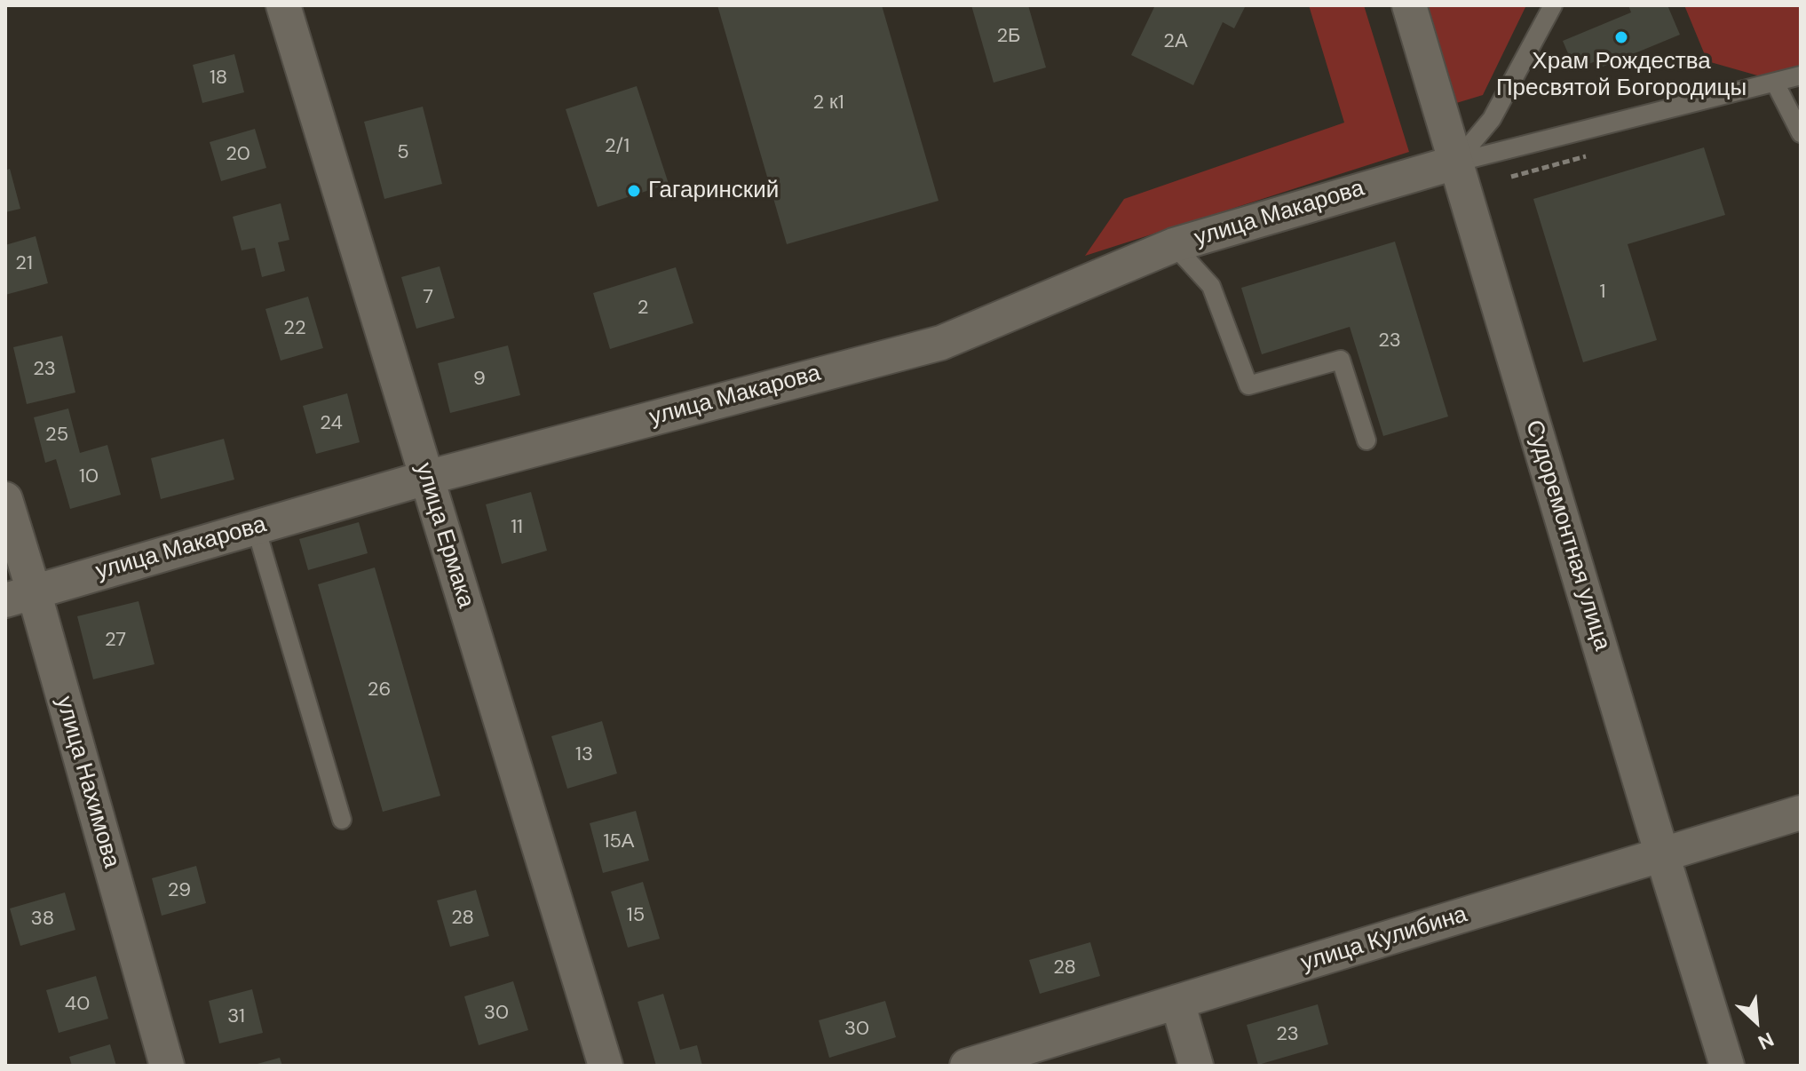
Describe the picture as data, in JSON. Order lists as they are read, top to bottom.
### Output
{
  "streets": {
    "street": [
      "улица Макарова",
      "улица Ермака",
      "Судоремонтная улица",
      "улица Нахимова",
      "улица Кулибина"
    ]
  },
  "crossings": [
    ["улица Макарова", "улица Ермака"],
    ["улица Макарова", "Судоремонтная улица"],
    ["улица Макарова", "улица Нахимова"],
    ["Судоремонтная улица", "улица Кулибина"]
  ],
  "places": ["Храм Рождества Пресвятой Богородицы", "Гагаринский"],
  "house_numbers": [
    "2Б",
    "2А",
    "18",
    "2 к1",
    "2/1",
    "5",
    "20",
    "21",
    "1",
    "7",
    "2",
    "22",
    "23",
    "23",
    "9",
    "24",
    "25",
    "10",
    "11",
    "27",
    "26",
    "13",
    "15А",
    "29",
    "15",
    "28",
    "38",
    "28",
    "40",
    "30",
    "31",
    "30",
    "23"
  ],
  "north": "bottom right"
}
